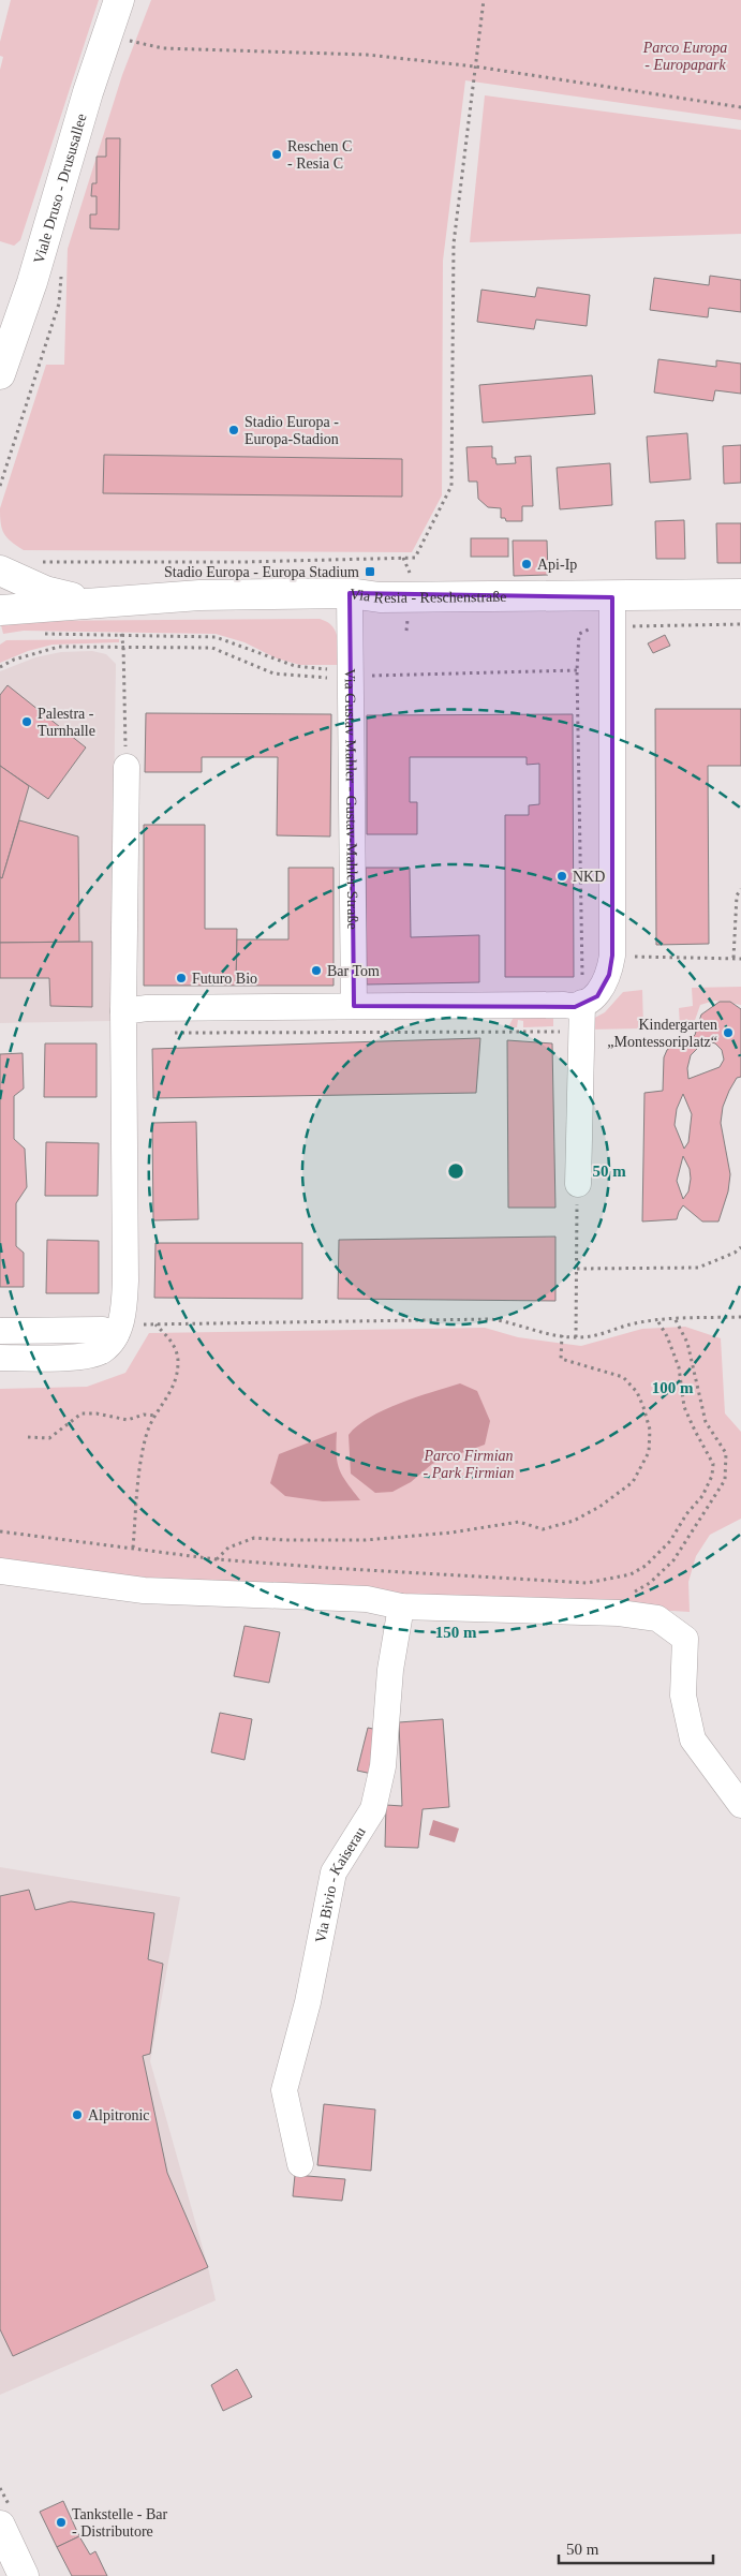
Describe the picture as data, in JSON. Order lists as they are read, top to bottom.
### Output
{
  "streets": {
    "main road": ["Viale Druso - Drususallee", "Via Resia - Reschenstraße"],
    "street": ["Via Gustav Mahler - Gustav-Mahler-Straße", "Via Bivio - Kaiserau"]
  },
  "crossings": [
    ["Via Resia - Reschenstraße", "Via Gustav Mahler - Gustav-Mahler-Straße"]
  ],
  "parks": ["Parco Europa - Europapark", "Parco Firmian - Park Firmian"],
  "places": {
    "other": [
      "Reschen C - Resia C",
      "Stadio Europa - Europa-Stadion",
      "Api-Ip",
      "Palestra - Turnhalle",
      "NKD",
      "Bar Tom",
      "Futuro Bio",
      "Kindergarten „Montessoriplatz“",
      "Alpitronic",
      "Tankstelle - Bar - Distributore"
    ],
    "transit": ["Stadio Europa - Europa Stadium"]
  },
  "scale_bar": "50 m",
  "rings": ["50 m", "100 m", "150 m"]
}
